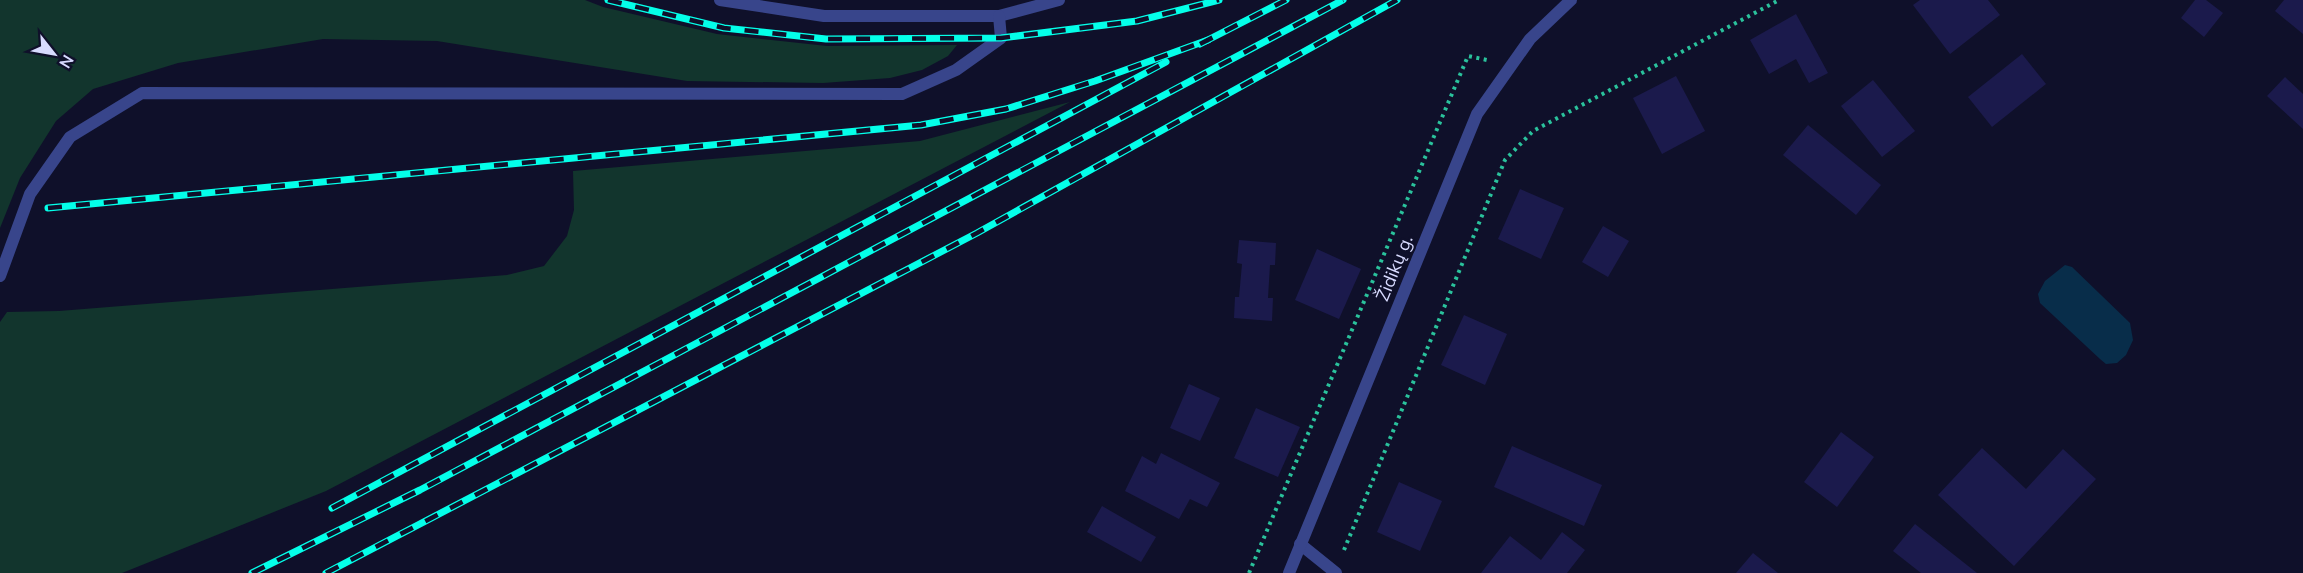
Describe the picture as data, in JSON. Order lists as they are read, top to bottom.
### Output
{
  "streets": {
    "street": ["Židikų g."]
  },
  "north": "bottom right"
}
